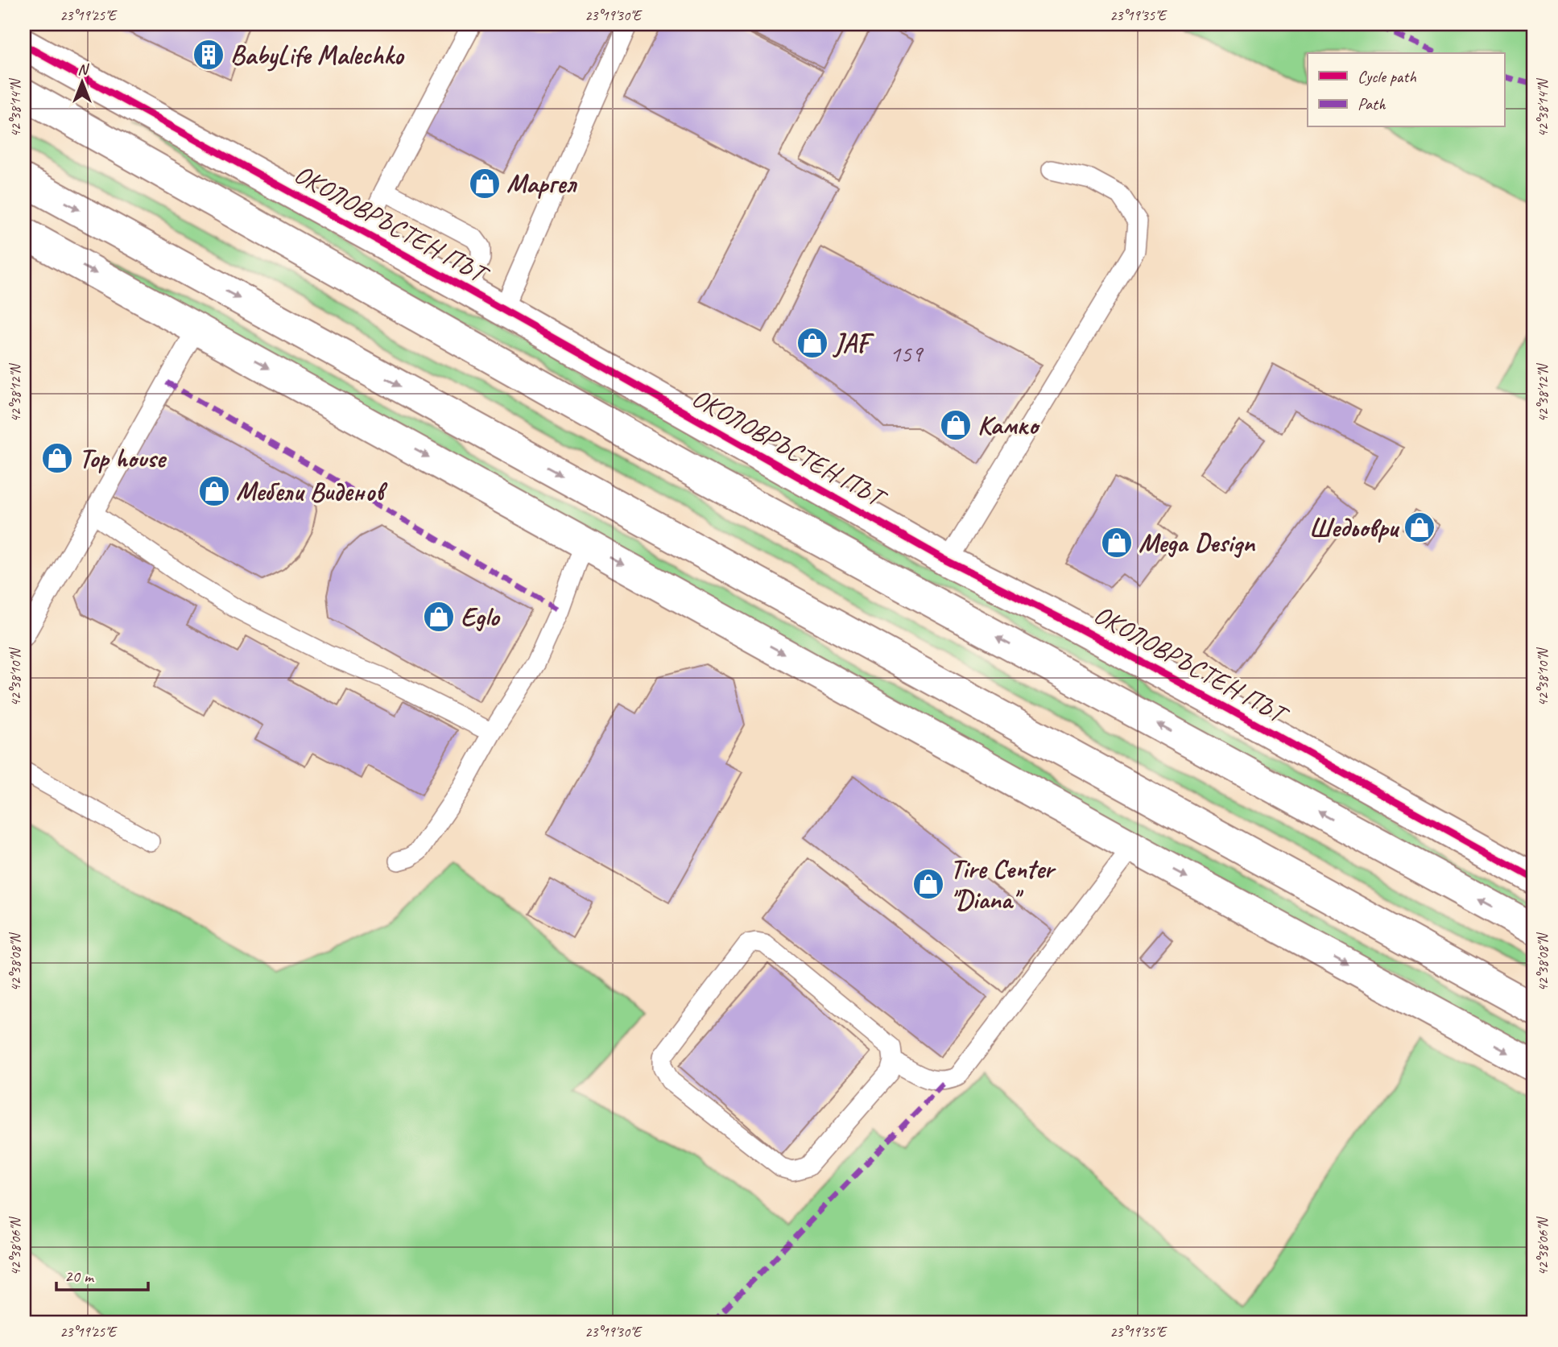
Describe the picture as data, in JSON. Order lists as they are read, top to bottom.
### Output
{
  "streets": {
    "main road": ["ОКОЛОВРЪСТЕН ПЪТ"]
  },
  "places": {
    "building": ["BabyLife Malechko"],
    "shop": [
      "Маргел",
      "JAF",
      "Камко",
      "Top house",
      "Мебели Виденов",
      "Шедьоври",
      "Mega Design",
      "Eglo",
      "Tire Center \"Diana\""
    ]
  },
  "house_numbers": ["159"],
  "legend": ["Cycle path", "Path"],
  "scale_bar": "20 m",
  "north": "top",
  "coordinates": [
    "23°19'25\"E",
    "23°19'30\"E",
    "23°19'35\"E",
    "42°38'14\"N",
    "42°38'12\"N",
    "42°38'10\"N",
    "42°38'08\"N",
    "42°38'06\"N"
  ]
}
